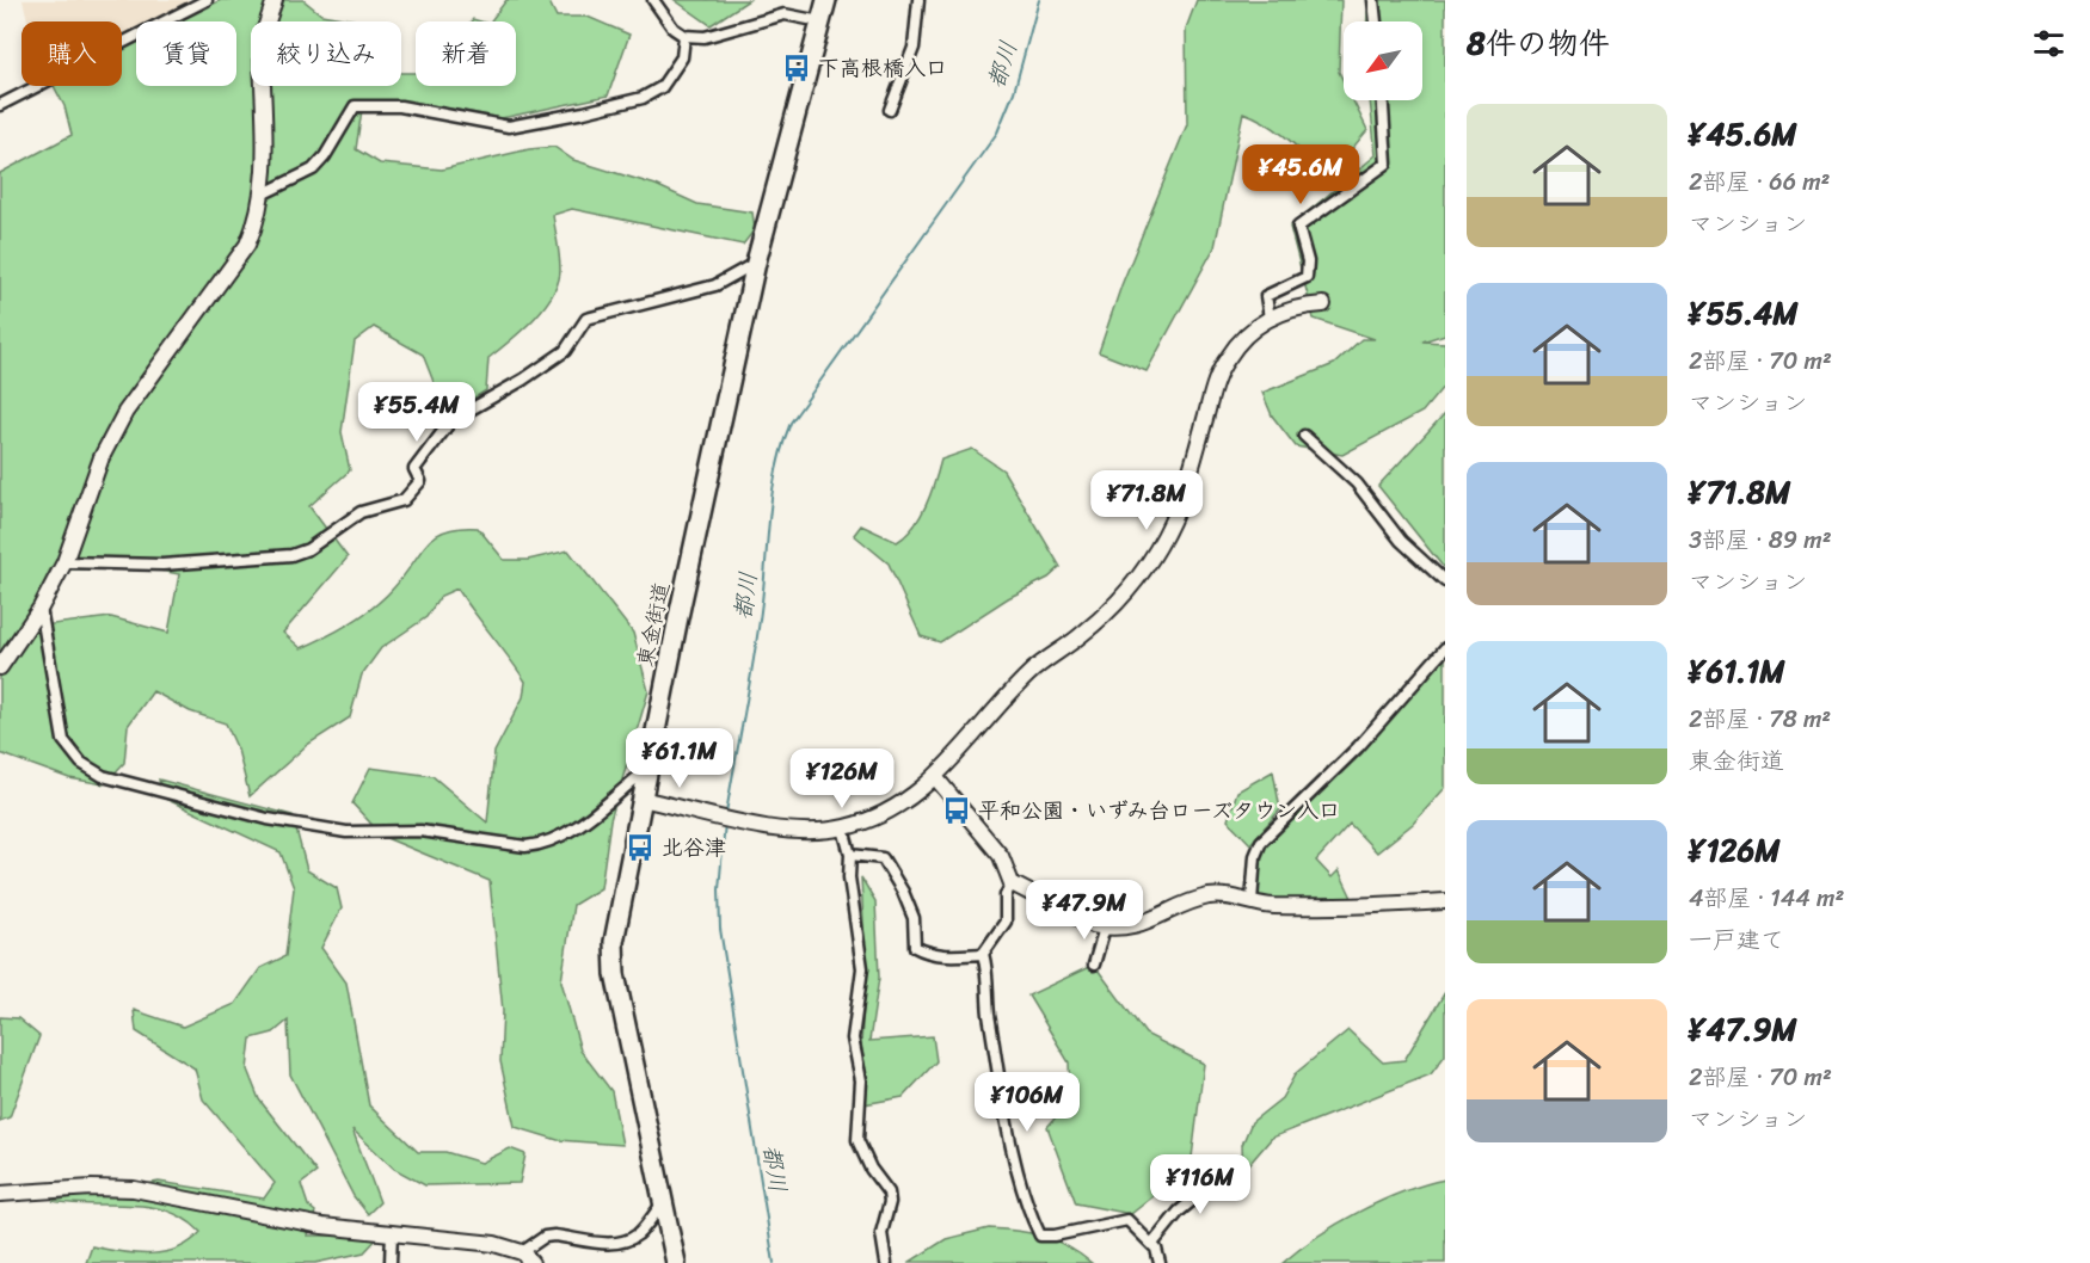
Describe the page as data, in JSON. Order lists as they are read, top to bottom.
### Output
{
  "streets": {
    "highway": ["東金街道"]
  },
  "water": ["都川"],
  "places": {
    "bus stop": ["下高根橋入口", "平和公園・いずみ台ローズタウン入口", "北谷津"]
  },
  "north": "bottom left",
  "page": {
    "heading": "8件の物件",
    "chip": [
      "購入",
      "賃貸",
      "絞り込み",
      "新着"
    ],
    "list": [
      {
        "name": "¥45.6M",
        "note": "2部屋 · 66 m² · マンション"
      },
      {
        "name": "¥55.4M",
        "note": "2部屋 · 70 m² · マンション"
      },
      {
        "name": "¥71.8M",
        "note": "3部屋 · 89 m² · マンション"
      },
      {
        "name": "¥61.1M",
        "note": "2部屋 · 78 m² · 東金街道"
      },
      {
        "name": "¥126M",
        "note": "4部屋 · 144 m² · 一戸建て"
      },
      {
        "name": "¥47.9M",
        "note": "2部屋 · 70 m² · マンション"
      }
    ],
    "price": [
      "¥45.6M",
      "¥55.4M",
      "¥71.8M",
      "¥61.1M",
      "¥126M",
      "¥47.9M",
      "¥106M",
      "¥116M"
    ]
  }
}
